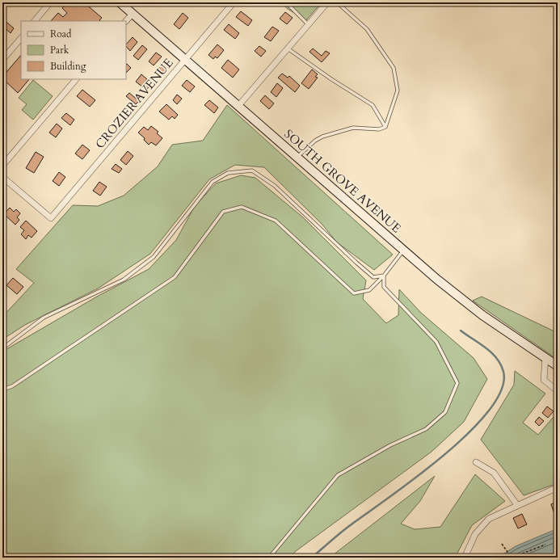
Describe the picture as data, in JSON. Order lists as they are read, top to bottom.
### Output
{
  "streets": {
    "main road": ["SOUTH GROVE AVENUE"],
    "street": ["CROZIER AVENUE"]
  },
  "crossings": [
    ["CROZIER AVENUE", "SOUTH GROVE AVENUE"]
  ],
  "legend": ["Road", "Park", "Building"]
}
